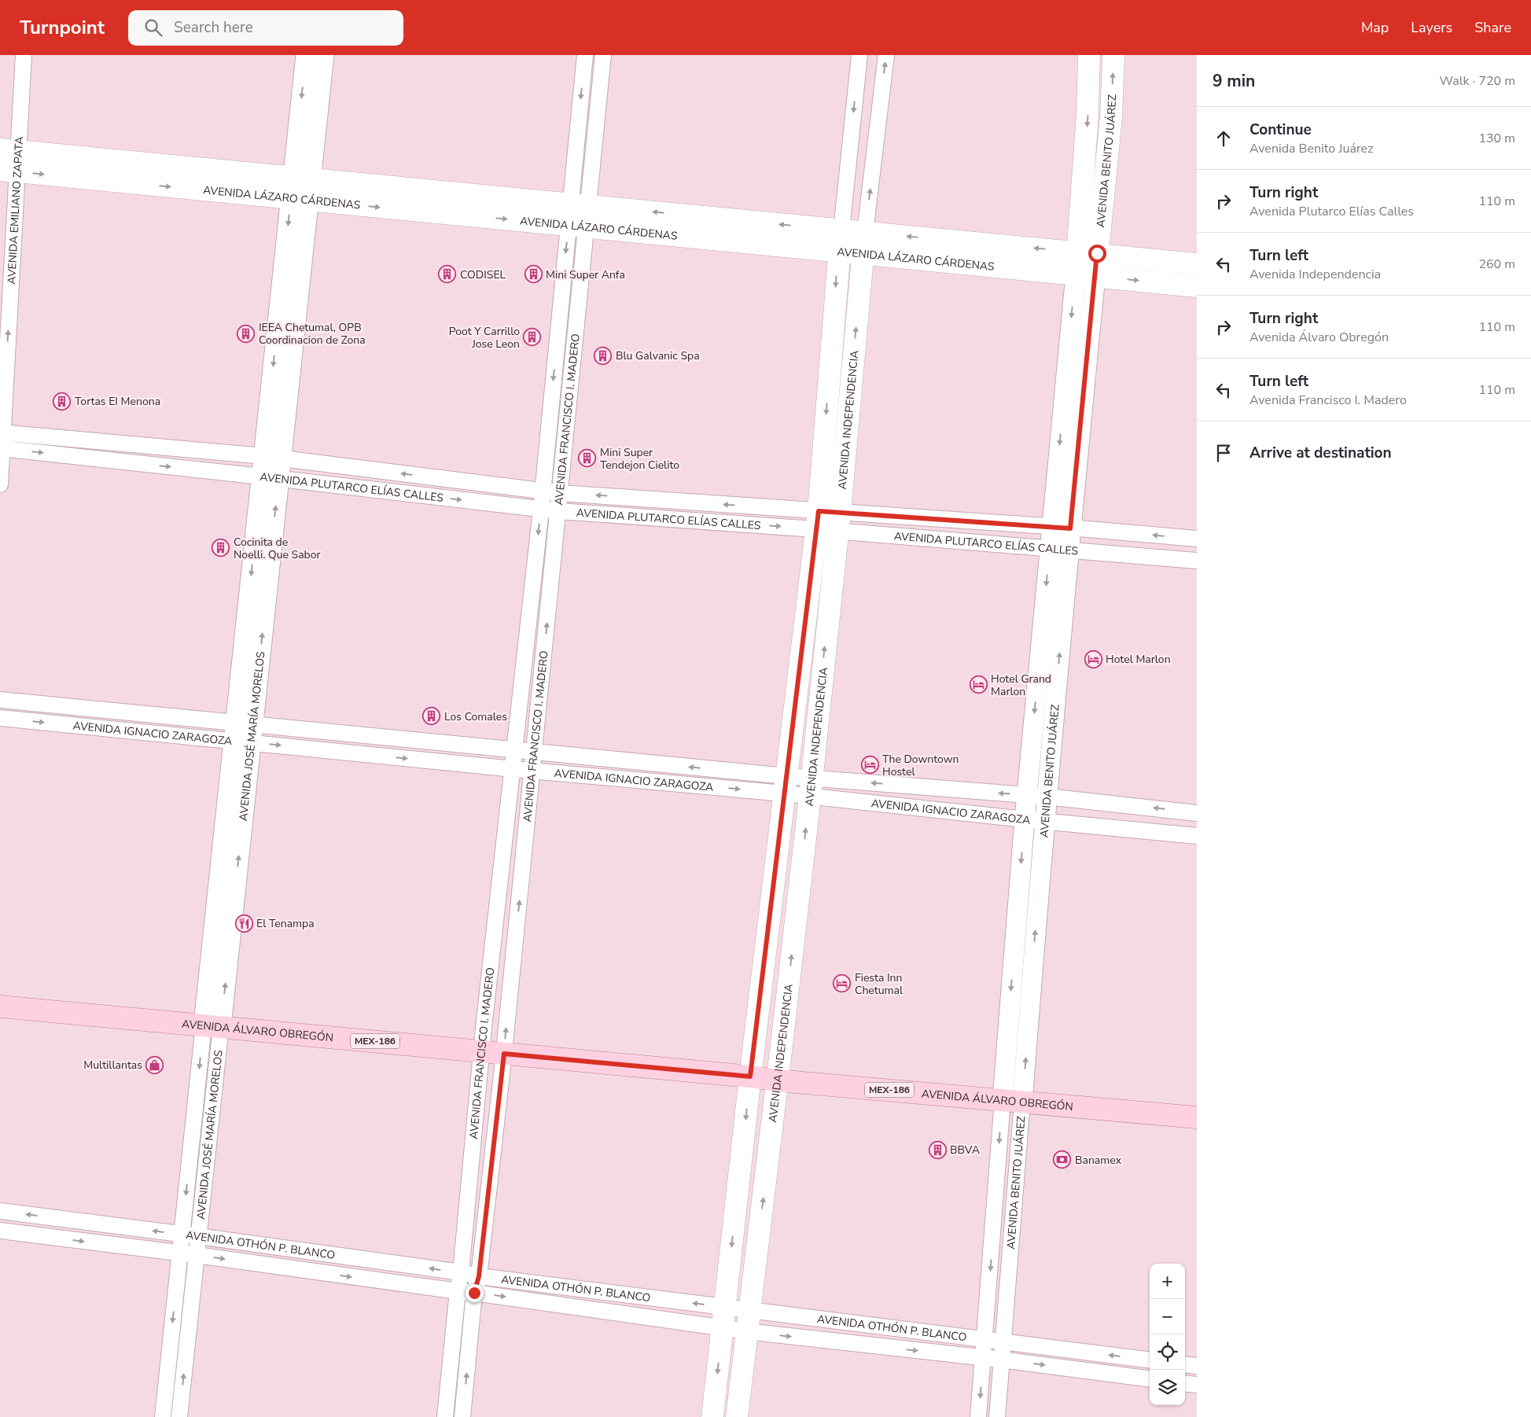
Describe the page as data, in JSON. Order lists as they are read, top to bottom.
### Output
{
  "streets": {
    "main road": [
      "AVENIDA BENITO JUÁREZ",
      "AVENIDA LÁZARO CÁRDENAS",
      "AVENIDA INDEPENDENCIA",
      "AVENIDA ÁLVARO OBREGÓN",
      "MEX-186"
    ],
    "street": [
      "AVENIDA EMILIANO ZAPATA",
      "AVENIDA FRANCISCO I. MADERO",
      "AVENIDA PLUTARCO ELÍAS CALLES",
      "AVENIDA IGNACIO ZARAGOZA",
      "AVENIDA JOSÉ MARÍA MORELOS",
      "AVENIDA OTHÓN P. BLANCO"
    ]
  },
  "crossings": [
    ["AVENIDA BENITO JUÁREZ", "AVENIDA LÁZARO CÁRDENAS"],
    ["AVENIDA BENITO JUÁREZ", "AVENIDA PLUTARCO ELÍAS CALLES"],
    ["AVENIDA BENITO JUÁREZ", "AVENIDA IGNACIO ZARAGOZA"],
    ["AVENIDA BENITO JUÁREZ", "AVENIDA ÁLVARO OBREGÓN"],
    ["AVENIDA BENITO JUÁREZ", "AVENIDA OTHÓN P. BLANCO"],
    ["AVENIDA LÁZARO CÁRDENAS", "AVENIDA EMILIANO ZAPATA"],
    ["AVENIDA LÁZARO CÁRDENAS", "AVENIDA FRANCISCO I. MADERO"],
    ["AVENIDA LÁZARO CÁRDENAS", "AVENIDA INDEPENDENCIA"],
    ["AVENIDA LÁZARO CÁRDENAS", "AVENIDA JOSÉ MARÍA MORELOS"],
    ["AVENIDA EMILIANO ZAPATA", "AVENIDA PLUTARCO ELÍAS CALLES"],
    ["AVENIDA FRANCISCO I. MADERO", "AVENIDA PLUTARCO ELÍAS CALLES"],
    ["AVENIDA FRANCISCO I. MADERO", "AVENIDA IGNACIO ZARAGOZA"],
    ["AVENIDA FRANCISCO I. MADERO", "AVENIDA ÁLVARO OBREGÓN"],
    ["AVENIDA FRANCISCO I. MADERO", "AVENIDA OTHÓN P. BLANCO"],
    ["AVENIDA INDEPENDENCIA", "AVENIDA PLUTARCO ELÍAS CALLES"],
    ["AVENIDA INDEPENDENCIA", "AVENIDA IGNACIO ZARAGOZA"],
    ["AVENIDA INDEPENDENCIA", "AVENIDA ÁLVARO OBREGÓN"],
    ["AVENIDA INDEPENDENCIA", "AVENIDA OTHÓN P. BLANCO"],
    ["AVENIDA PLUTARCO ELÍAS CALLES", "AVENIDA JOSÉ MARÍA MORELOS"],
    ["AVENIDA IGNACIO ZARAGOZA", "AVENIDA JOSÉ MARÍA MORELOS"],
    ["AVENIDA JOSÉ MARÍA MORELOS", "AVENIDA ÁLVARO OBREGÓN"],
    ["AVENIDA JOSÉ MARÍA MORELOS", "AVENIDA OTHÓN P. BLANCO"]
  ],
  "one_way": ["AVENIDA EMILIANO ZAPATA"],
  "places": {
    "building": [
      "CODISEL",
      "Mini Super Anfa",
      "IEEA Chetumal, OPB Coordinacion de Zona",
      "Poot Y Carrillo Jose Leon",
      "Blu Galvanic Spa",
      "Tortas EI Menona",
      "Mini Super Tendejon Cielito",
      "Cocinita de Noelli. Que Sabor",
      "Los Comales",
      "BBVA"
    ],
    "hotel": [
      "Hotel Marlon",
      "Hotel Grand Marlon",
      "The Downtown Hostel",
      "Fiesta Inn Chetumal"
    ],
    "restaurant": ["El Tenampa"],
    "shop": ["Multillantas"],
    "bank": ["Banamex"]
  },
  "page": {
    "header": "Turnpoint",
    "search": "Search here",
    "nav": ["Map", "Layers", "Share"],
    "heading": ["9 min", "Walk · 720 m"],
    "list": [
      ["Continue", "Avenida Benito Juárez", "130 m"],
      ["Turn right", "Avenida Plutarco Elías Calles", "110 m"],
      ["Turn left", "Avenida Independencia", "260 m"],
      ["Turn right", "Avenida Álvaro Obregón", "110 m"],
      ["Turn left", "Avenida Francisco I. Madero", "110 m"],
      "Arrive at destination"
    ],
    "map_buttons": ["+", "−"]
  }
}
